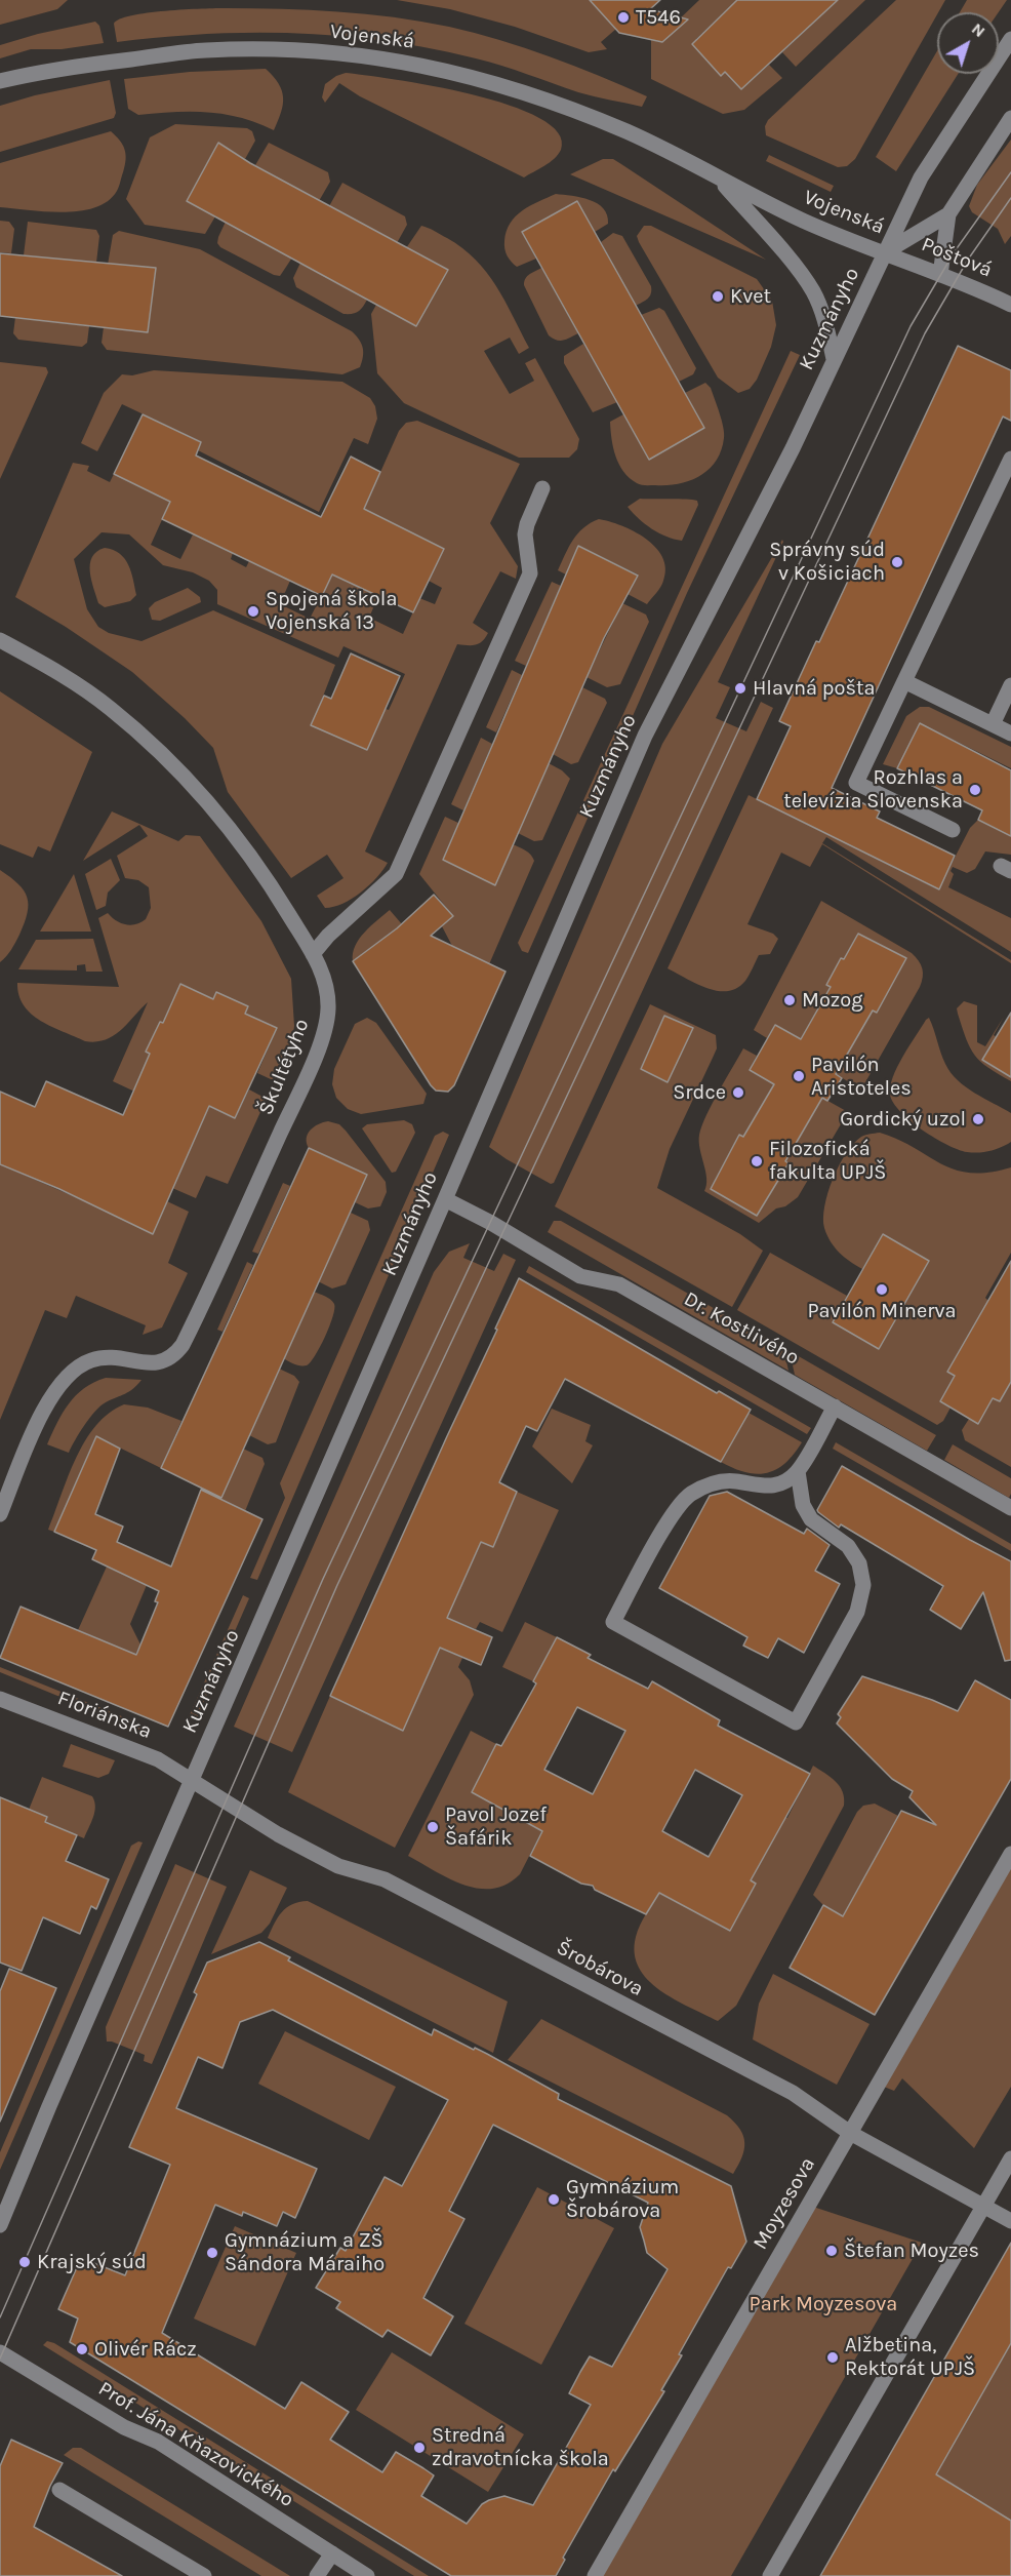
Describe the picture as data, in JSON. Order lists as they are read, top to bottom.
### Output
{
  "streets": {
    "street": [
      "Vojenská",
      "Poštová",
      "Kuzmányho",
      "Škultétyho",
      "Dr. Kostlivého",
      "Floriánska",
      "Šrobárova",
      "Moyzesova",
      "Prof. Jána Kňazovického"
    ]
  },
  "crossings": [
    ["Vojenská", "Poštová"],
    ["Vojenská", "Kuzmányho"],
    ["Poštová", "Kuzmányho"],
    ["Kuzmányho", "Dr. Kostlivého"],
    ["Kuzmányho", "Floriánska"],
    ["Kuzmányho", "Šrobárova"],
    ["Floriánska", "Šrobárova"],
    ["Šrobárova", "Moyzesova"]
  ],
  "parks": ["Park Moyzesova"],
  "places": [
    "T546",
    "Kvet",
    "Správny súd v Košiciach",
    "Spojená škola Vojenská 13",
    "Hlavná pošta",
    "Rozhlas a televízia Slovenska",
    "Mozog",
    "Pavilón Aristoteles",
    "Srdce",
    "Gordický uzol",
    "Filozofická fakulta UPJŠ",
    "Pavilón Minerva",
    "Pavol Jozef Šafárik",
    "Gymnázium Šrobárova",
    "Štefan Moyzes",
    "Gymnázium a ZŠ Sándora Máraiho",
    "Krajský súd",
    "Olivér Rácz",
    "Alžbetina, Rektorát UPJŠ",
    "Stredná zdravotnícka škola"
  ],
  "north": "top right"
}
